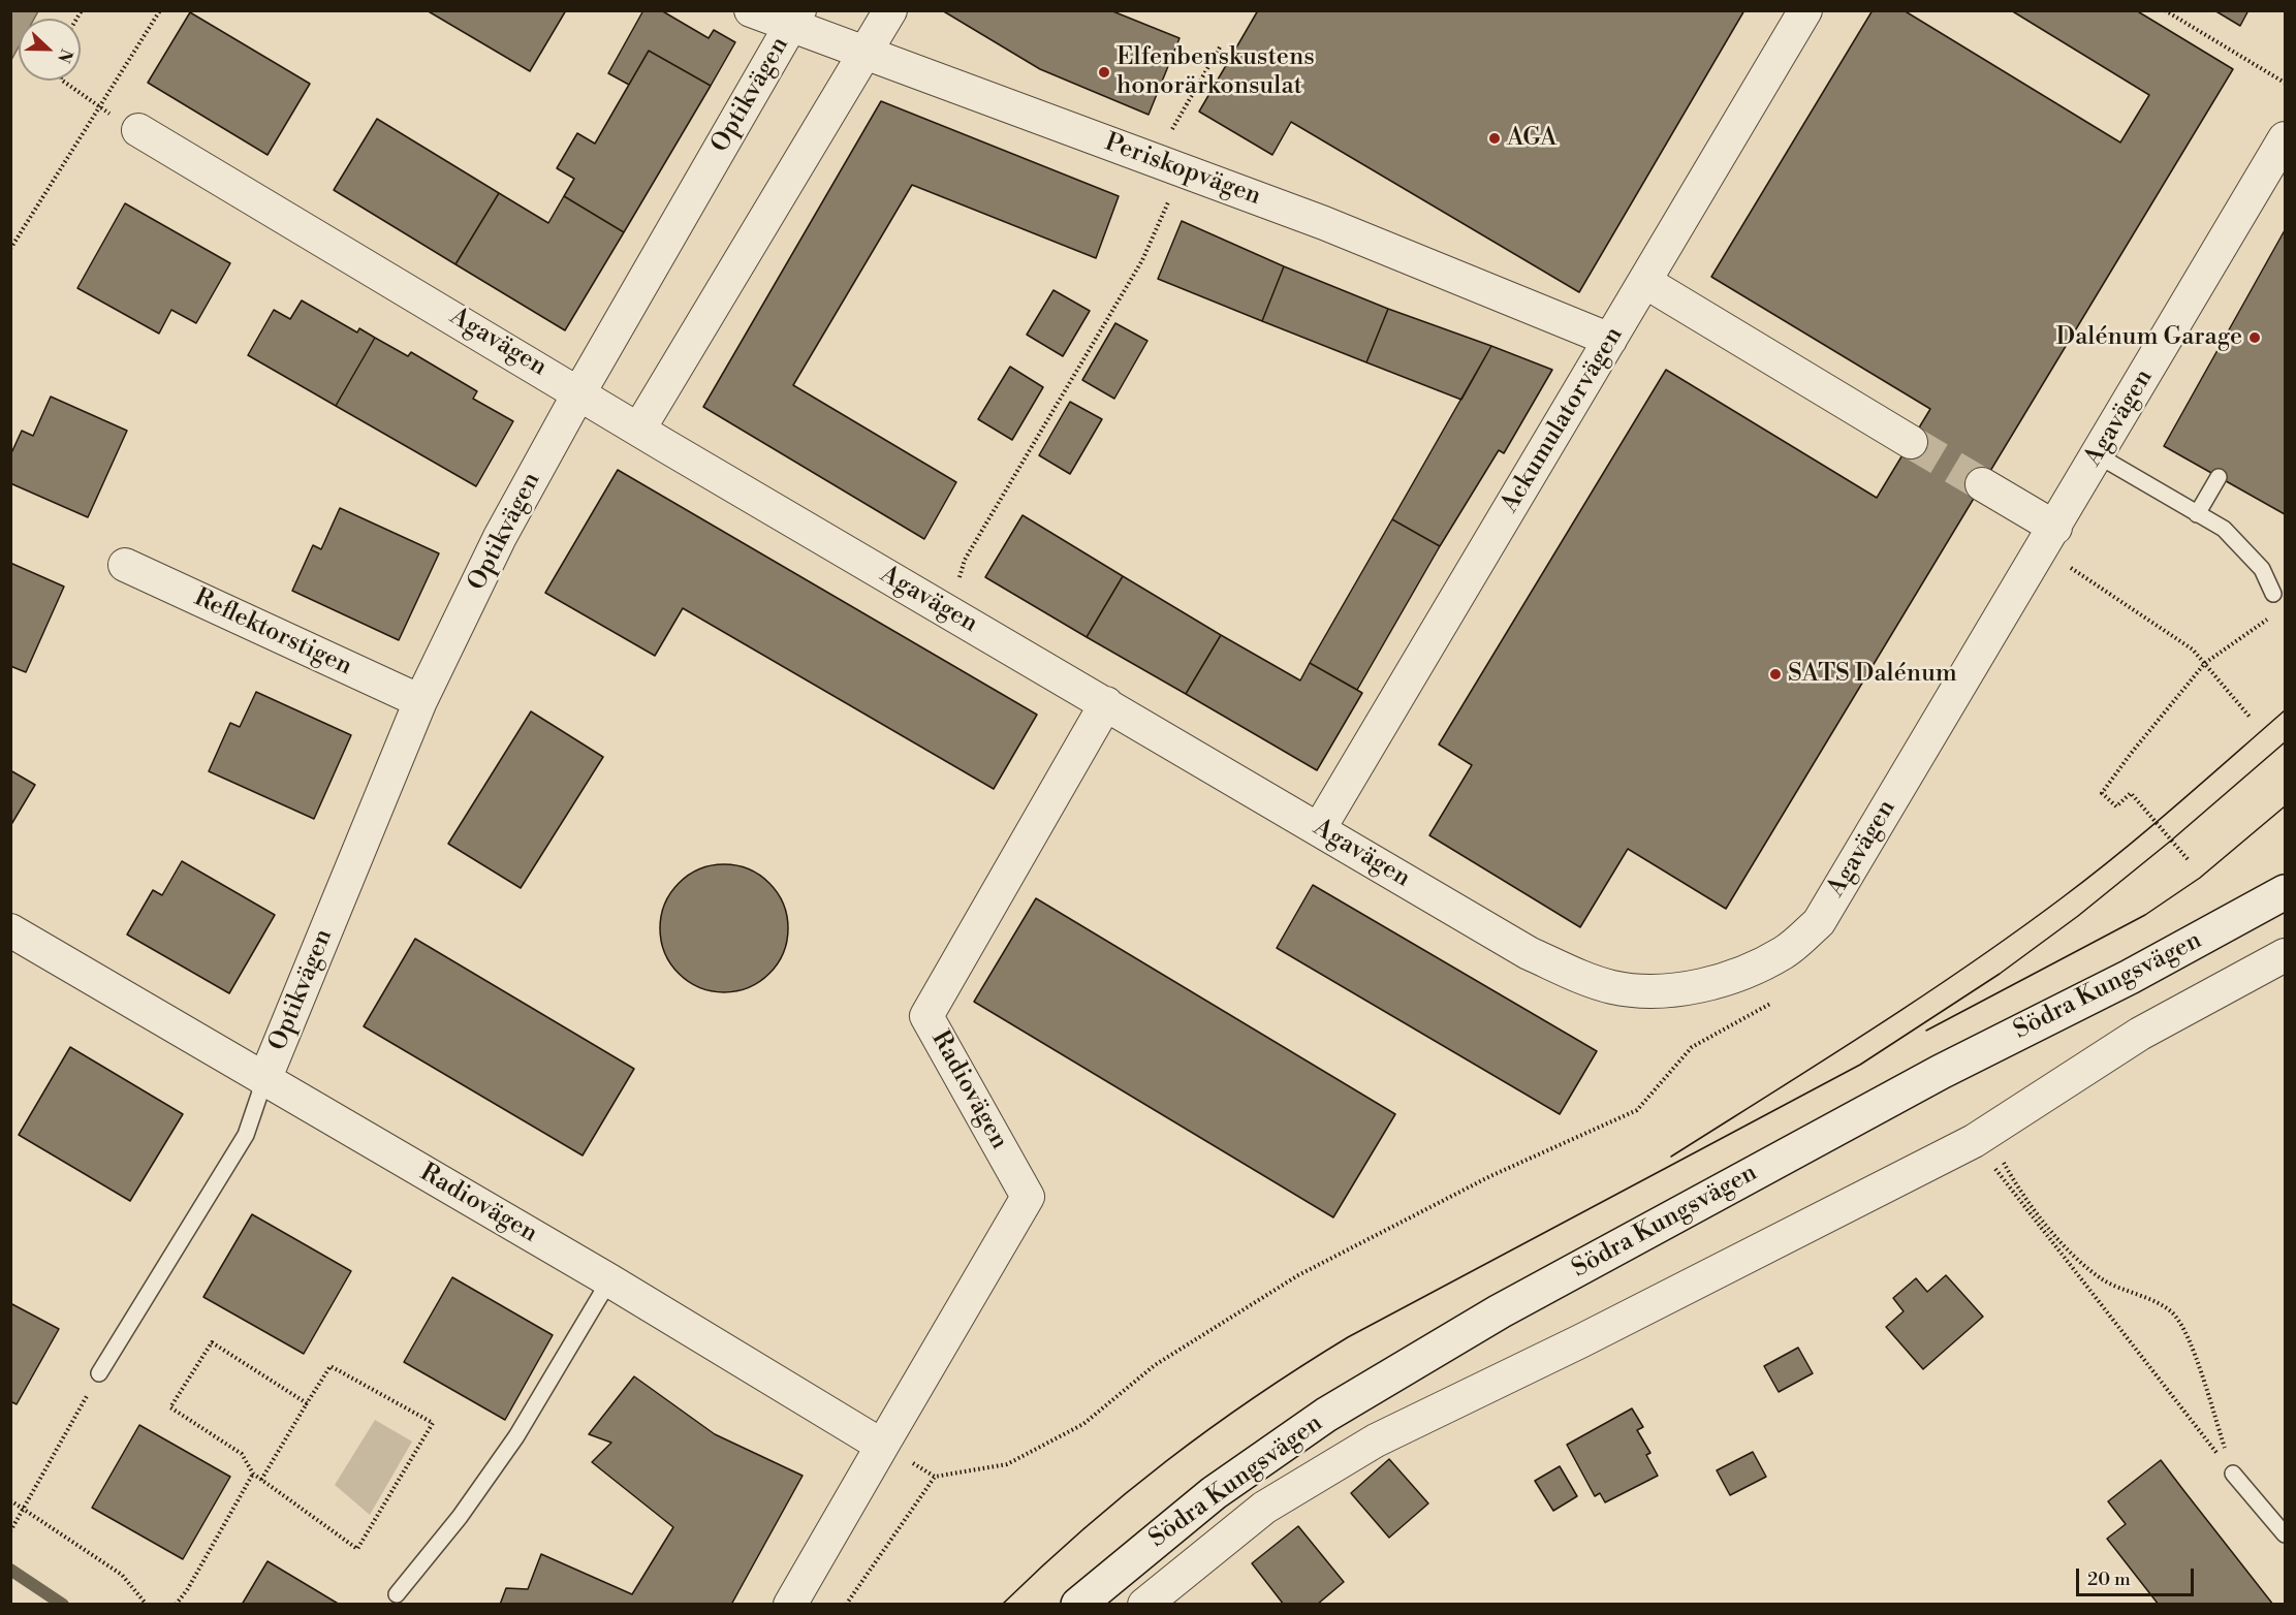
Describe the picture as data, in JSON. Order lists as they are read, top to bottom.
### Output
{
  "streets": {
    "main road": ["Södra Kungsvägen"],
    "street": [
      "Optikvägen",
      "Periskopvägen",
      "Agavägen",
      "Ackumulatorvägen",
      "Reflektorstigen",
      "Radiovägen"
    ]
  },
  "crossings": [
    ["Optikvägen", "Periskopvägen"],
    ["Optikvägen", "Agavägen"],
    ["Optikvägen", "Reflektorstigen"],
    ["Optikvägen", "Radiovägen"],
    ["Periskopvägen", "Ackumulatorvägen"],
    ["Agavägen", "Ackumulatorvägen"],
    ["Agavägen", "Radiovägen"]
  ],
  "places": [
    "Elfenbenskustens honorärkonsulat",
    "AGA",
    "Dalénum Garage",
    "SATS Dalénum"
  ],
  "scale_bar": "20 m",
  "north": "right"
}
